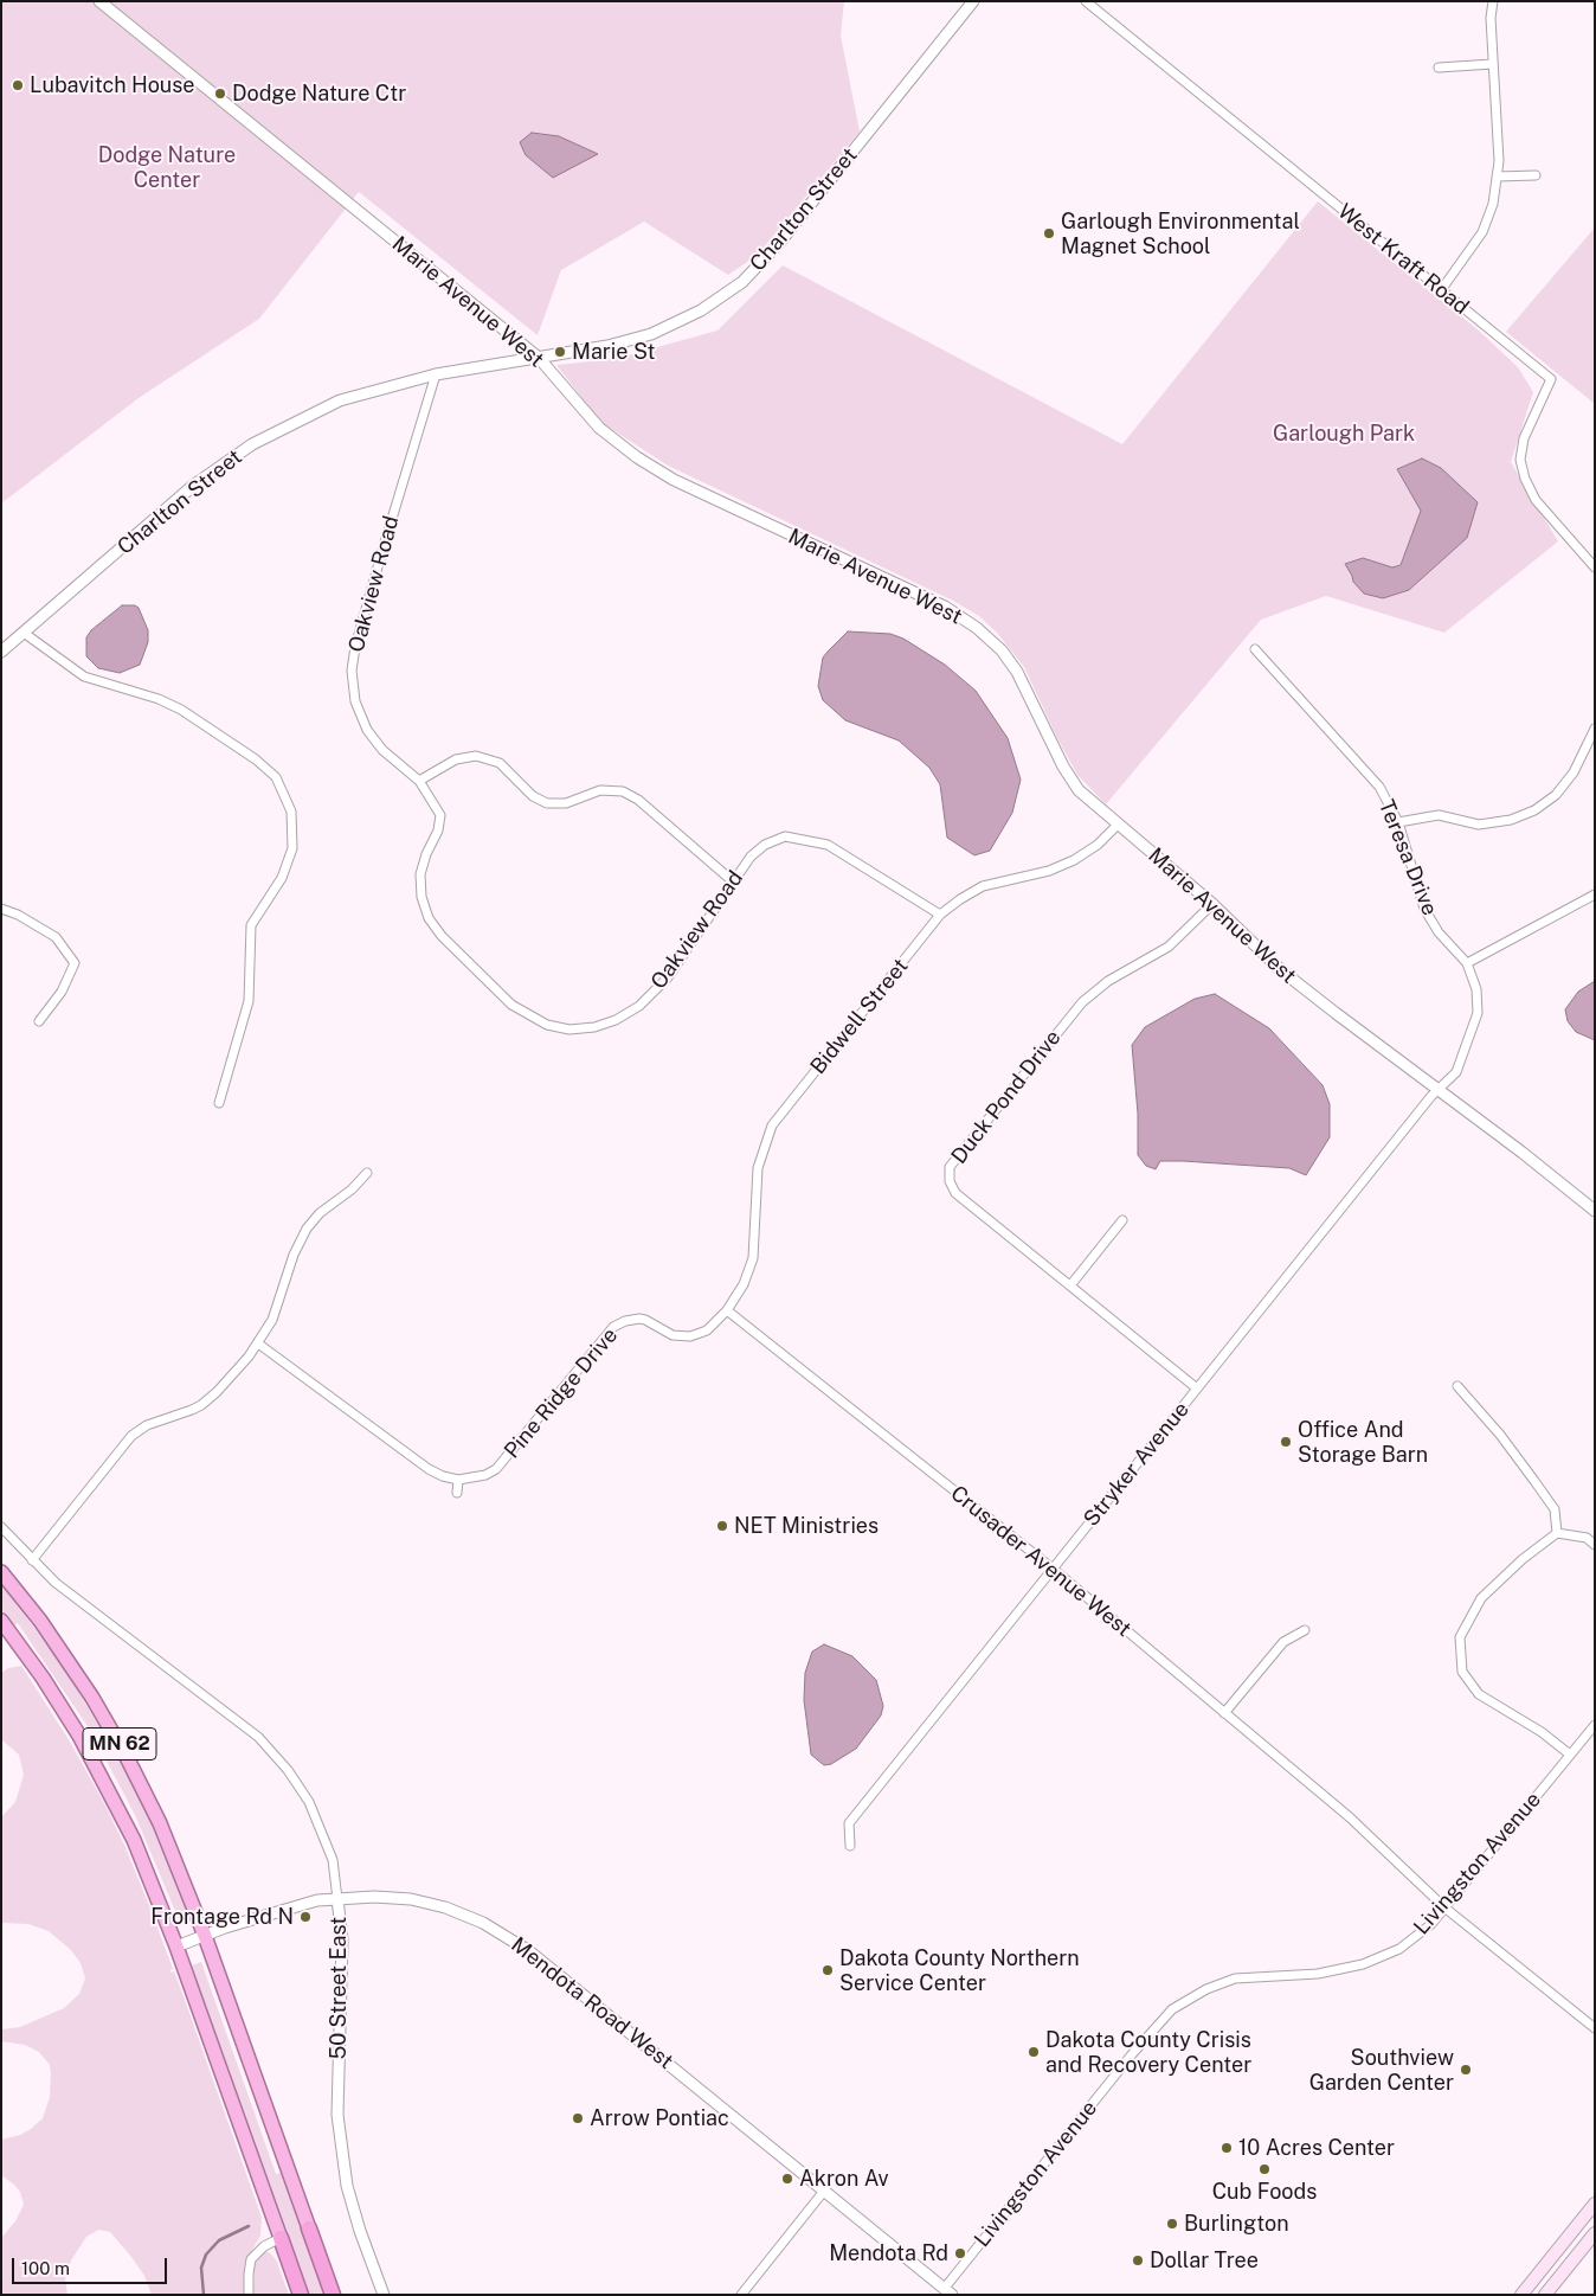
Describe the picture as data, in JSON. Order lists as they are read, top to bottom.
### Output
{
  "streets": {
    "highway": ["MN 62"],
    "street": [
      "Charlton Street",
      "West Kraft Road",
      "Marie Avenue West",
      "Oakview Road",
      "Teresa Drive",
      "Bidwell Street",
      "Duck Pond Drive",
      "Pine Ridge Drive",
      "Stryker Avenue",
      "Crusader Avenue West",
      "Livingston Avenue",
      "50 Street East",
      "Mendota Road West"
    ]
  },
  "crossings": [
    ["Charlton Street", "Marie Avenue West"],
    ["Charlton Street", "Oakview Road"],
    ["Marie Avenue West", "Teresa Drive"],
    ["Marie Avenue West", "Bidwell Street"],
    ["Marie Avenue West", "Duck Pond Drive"],
    ["Marie Avenue West", "Stryker Avenue"],
    ["Oakview Road", "Bidwell Street"],
    ["Teresa Drive", "Stryker Avenue"],
    ["Bidwell Street", "Pine Ridge Drive"],
    ["Bidwell Street", "Crusader Avenue West"],
    ["Duck Pond Drive", "Stryker Avenue"],
    ["Pine Ridge Drive", "Crusader Avenue West"],
    ["Stryker Avenue", "Crusader Avenue West"],
    ["Crusader Avenue West", "Livingston Avenue"],
    ["MN 62", "Mendota Road West"],
    ["Livingston Avenue", "Mendota Road West"],
    ["50 Street East", "Mendota Road West"]
  ],
  "parks": ["Dodge Nature Center", "Garlough Park"],
  "places": [
    "Lubavitch House",
    "Dodge Nature Ctr",
    "Garlough Environmental Magnet School",
    "Marie St",
    "Office And Storage Barn",
    "NET Ministries",
    "Frontage Rd N",
    "Dakota County Northern Service Center",
    "Dakota County Crisis and Recovery Center",
    "Southview Garden Center",
    "Arrow Pontiac",
    "10 Acres Center",
    "Cub Foods",
    "Akron Av",
    "Burlington",
    "Mendota Rd",
    "Dollar Tree"
  ],
  "scale_bar": "100 m"
}
